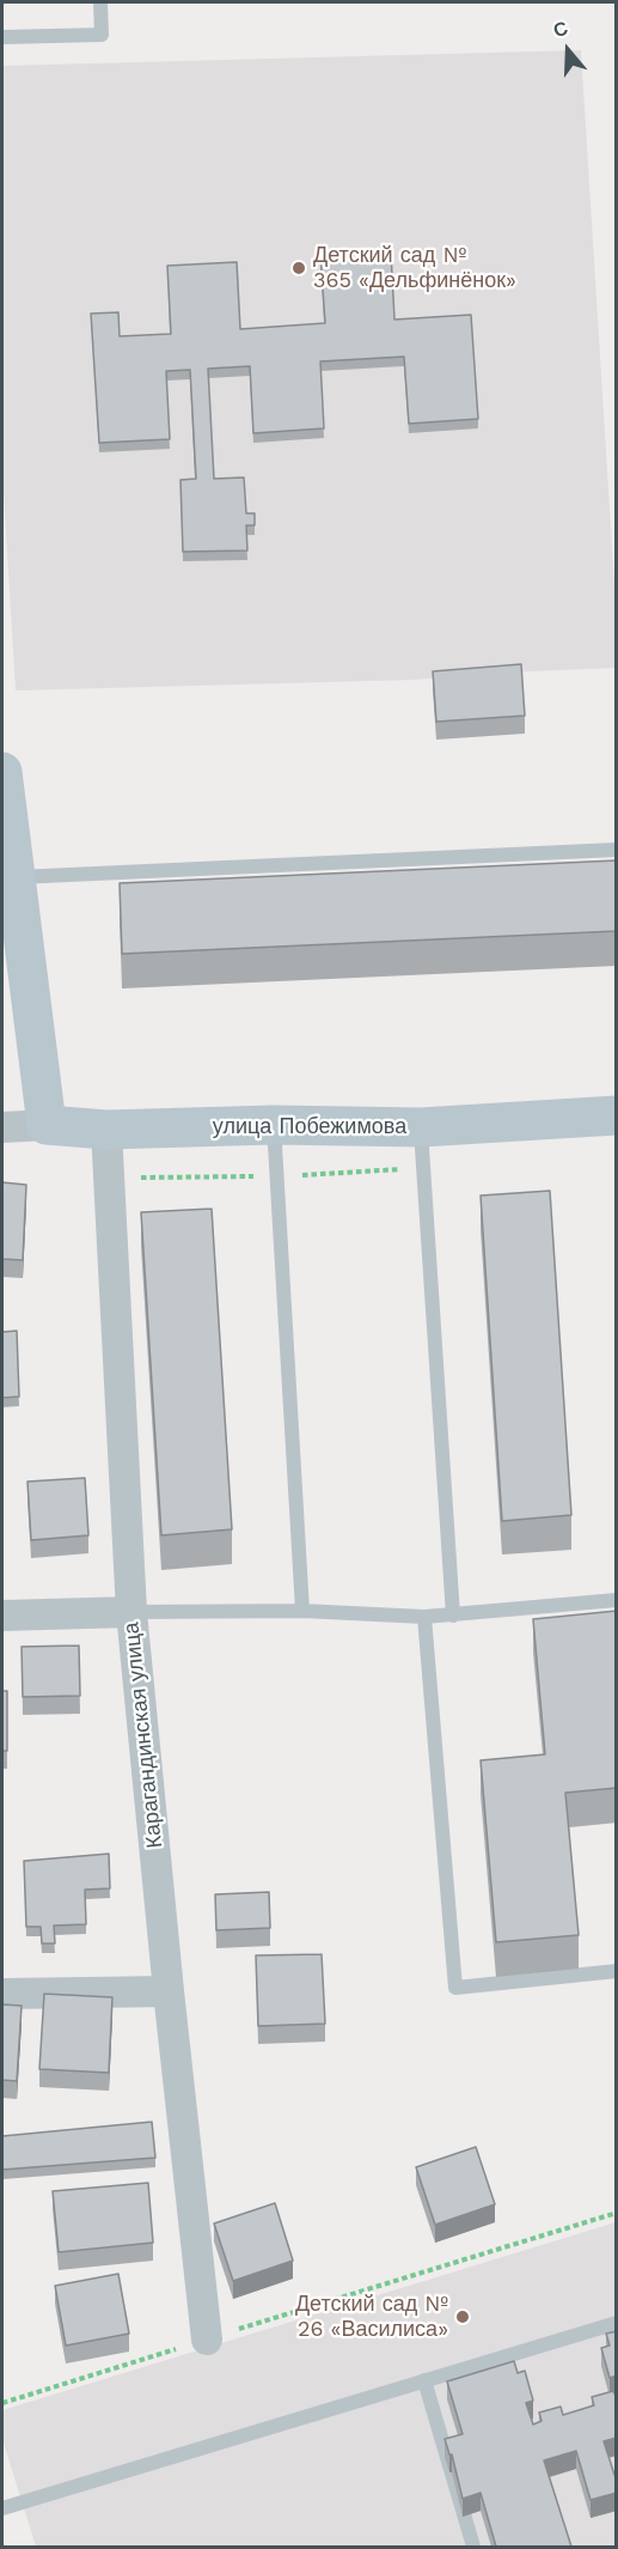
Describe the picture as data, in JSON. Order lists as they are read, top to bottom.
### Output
{
  "streets": {
    "street": ["улица Побежимова", "Карагандинская улица"]
  },
  "crossings": [
    ["улица Побежимова", "Карагандинская улица"]
  ],
  "places": ["Детский сад № 365 «Дельфинёнок»", "Детский сад № 26 «Василиса»"],
  "north": "top"
}
